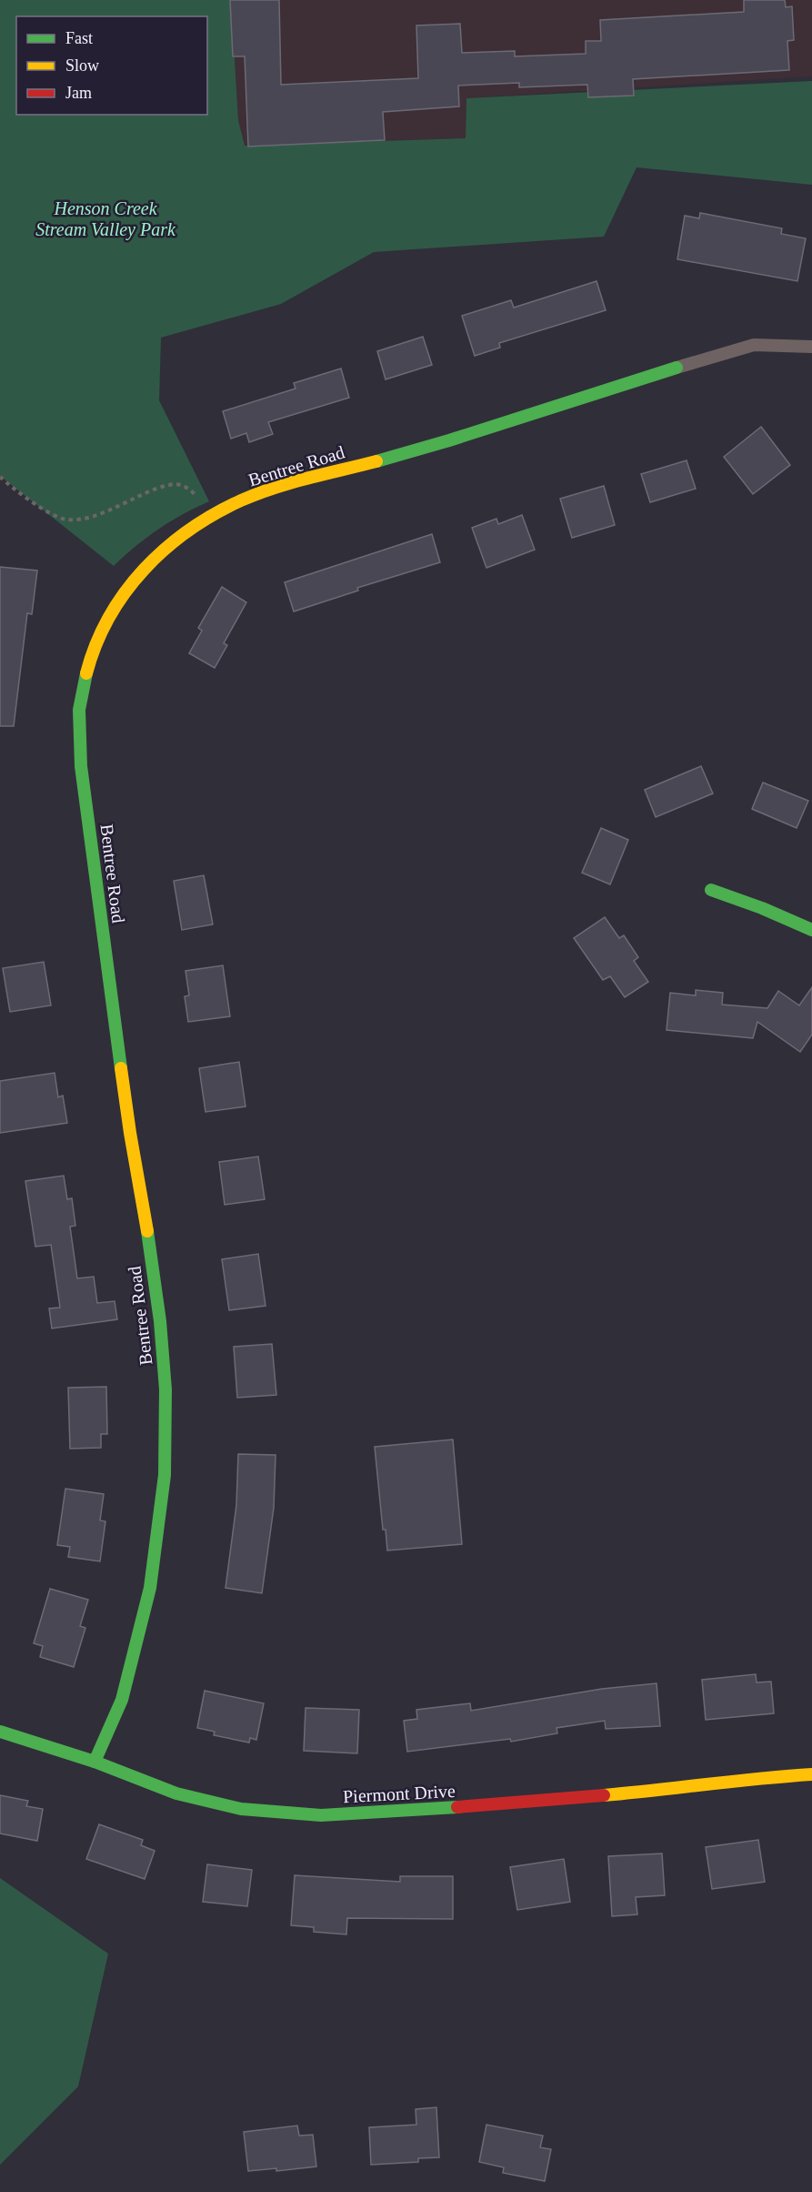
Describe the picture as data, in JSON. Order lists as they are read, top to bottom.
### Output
{
  "streets": {
    "street": ["Bentree Road", "Piermont Drive"]
  },
  "crossings": [
    ["Bentree Road", "Piermont Drive"]
  ],
  "parks": ["Henson Creek Stream Valley Park"],
  "legend": ["Fast", "Slow", "Jam"]
}
